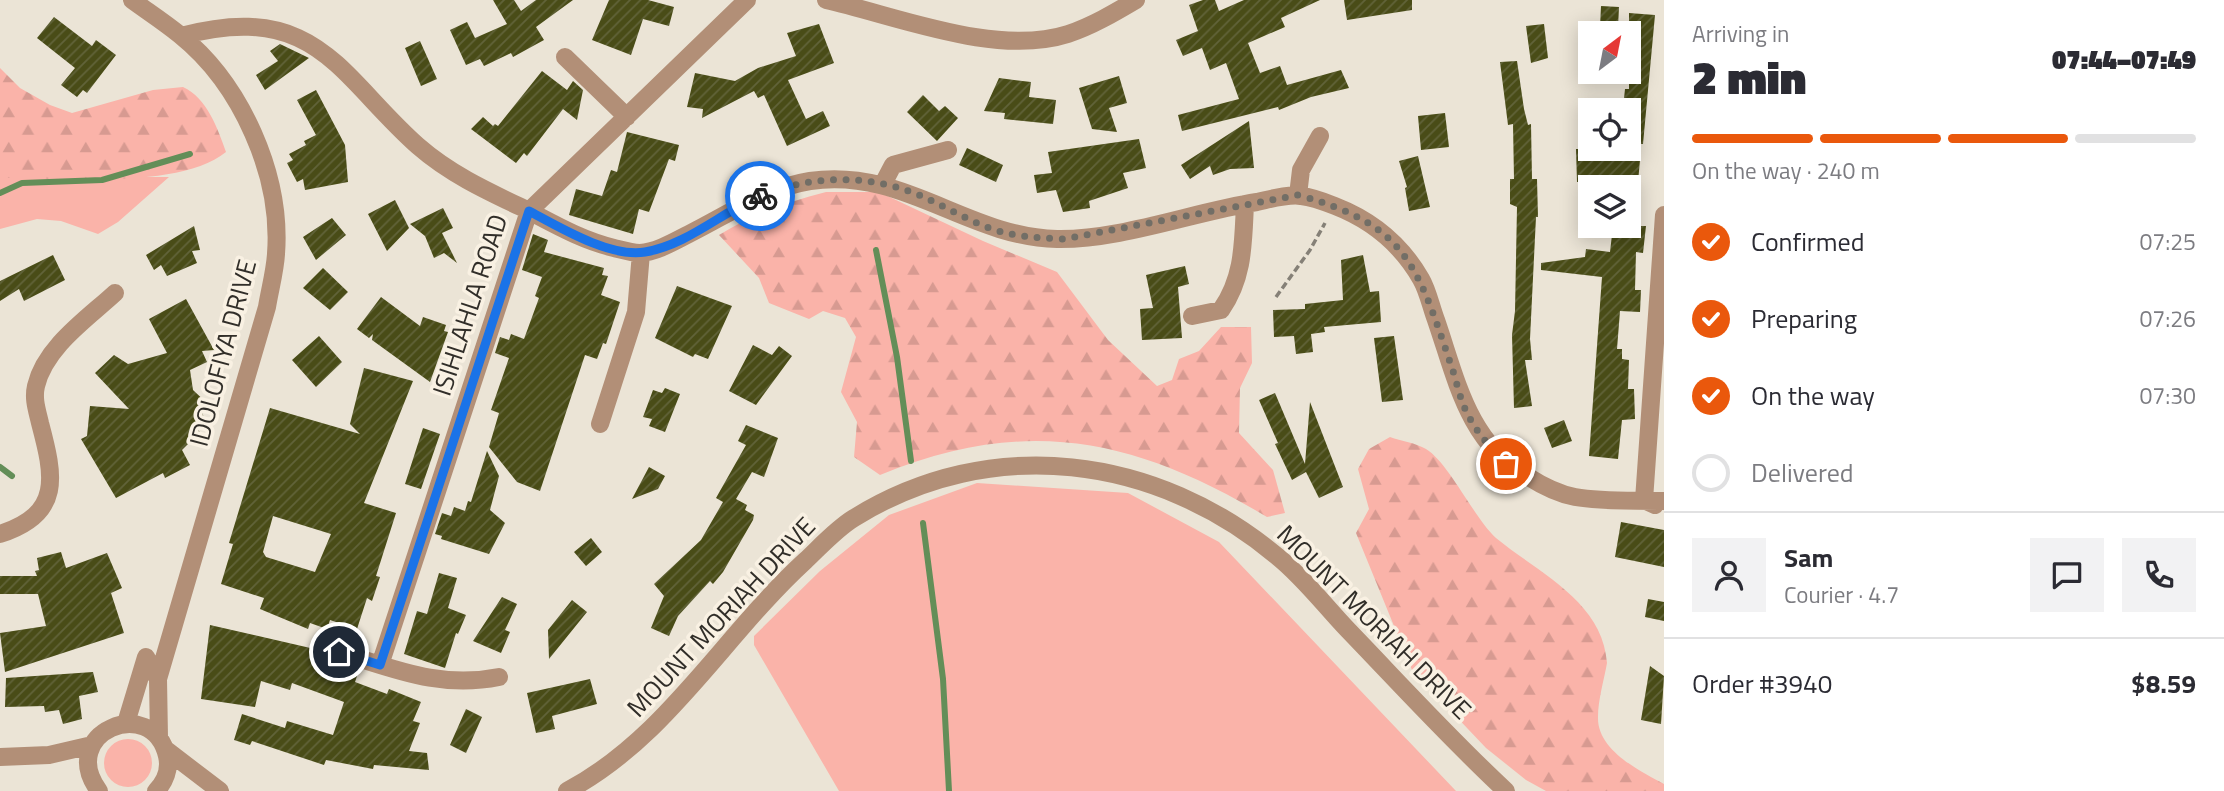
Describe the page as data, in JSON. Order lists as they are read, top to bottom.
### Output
{
  "streets": {
    "street": ["ISIHLAHLA ROAD", "IDOLOFIYA DRIVE", "MOUNT MORIAH DRIVE"]
  },
  "north": "top right",
  "page": {
    "heading": ["2 min", "Arriving in", "07:44–07:49"],
    "panel": [
      "Sam",
      "Courier · 4.7",
      "Order #3940",
      "$8.59"
    ],
    "bar": "On the way · 240 m",
    "list": [
      ["Confirmed", "07:25"],
      ["Preparing", "07:26"],
      ["On the way", "07:30"],
      "Delivered"
    ]
  }
}
